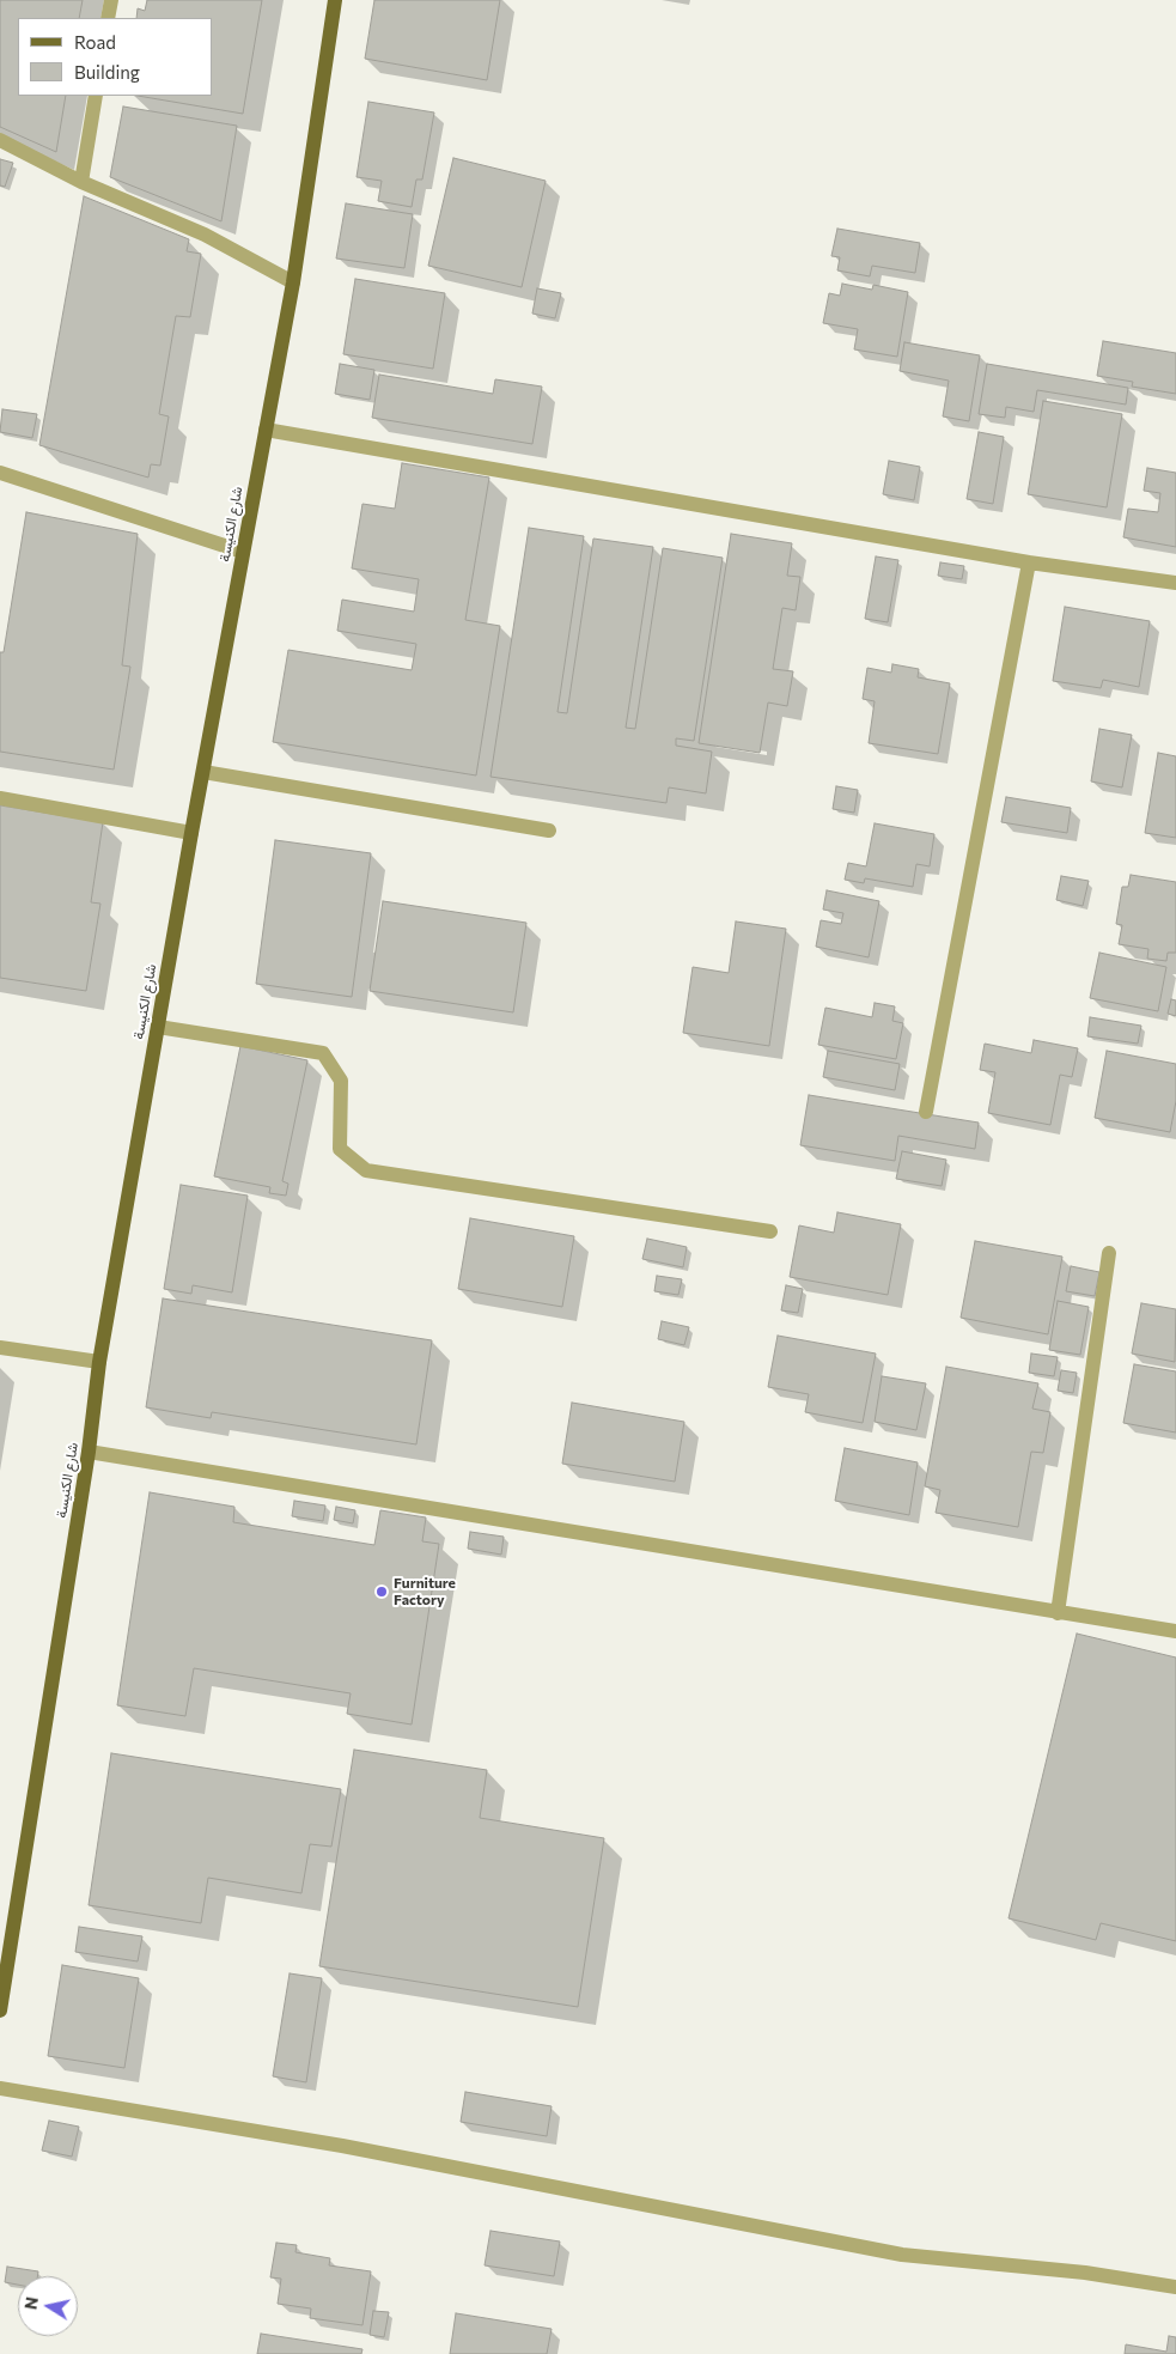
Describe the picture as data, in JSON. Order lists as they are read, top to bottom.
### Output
{
  "streets": {
    "main road": ["شارع الكنيسة"]
  },
  "places": ["Furniture Factory"],
  "legend": ["Road", "Building"],
  "north": "left"
}
